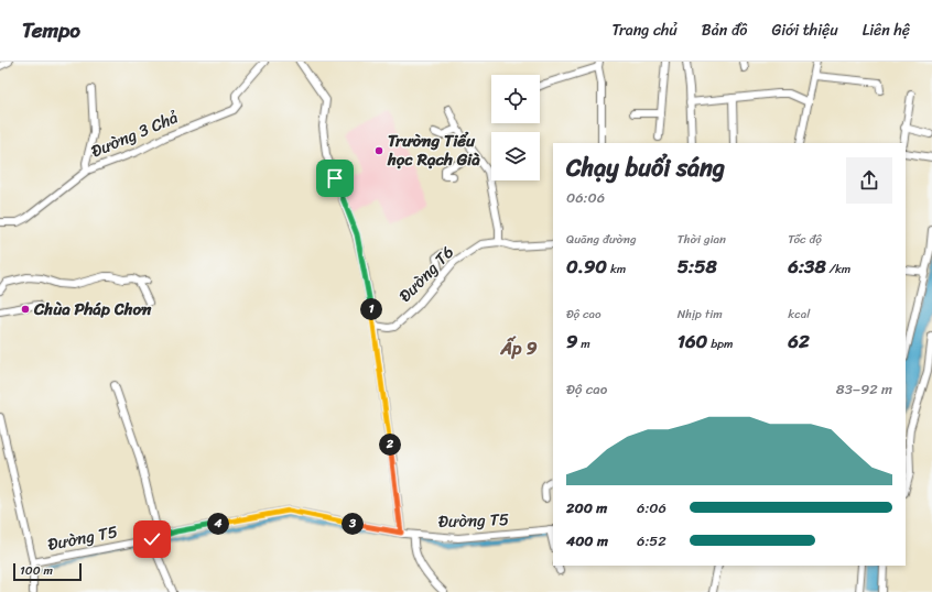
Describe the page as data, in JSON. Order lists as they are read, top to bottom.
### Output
{
  "streets": {
    "street": ["Đường 3 Chả", "Đường T6", "Đường T5"]
  },
  "districts": ["Ấp 9"],
  "places": ["Trường Tiểu học Rạch Già", "Chùa Pháp Chơn"],
  "scale_bar": "100 m",
  "page": {
    "header": "Tempo",
    "nav": [
      "Trang chủ",
      "Bản đồ",
      "Giới thiệu",
      "Liên hệ"
    ],
    "heading": ["Chạy buổi sáng", "06:06"],
    "stats": [
      ["Quãng đường", "0.90 km"],
      ["Thời gian", "5:58"],
      ["Tốc độ", "6:38 /km"],
      ["Độ cao", "9 m"],
      ["Nhịp tim", "160 bpm"],
      ["kcal", "62"]
    ],
    "pins": [
      "1",
      "2",
      "3",
      "4"
    ],
    "chart": ["Độ cao", "83–92 m"],
    "list": [
      {
        "name": "200 m",
        "note": "6:06"
      },
      {
        "name": "400 m",
        "note": "6:52"
      }
    ],
    "scale": "100 m"
  }
}
